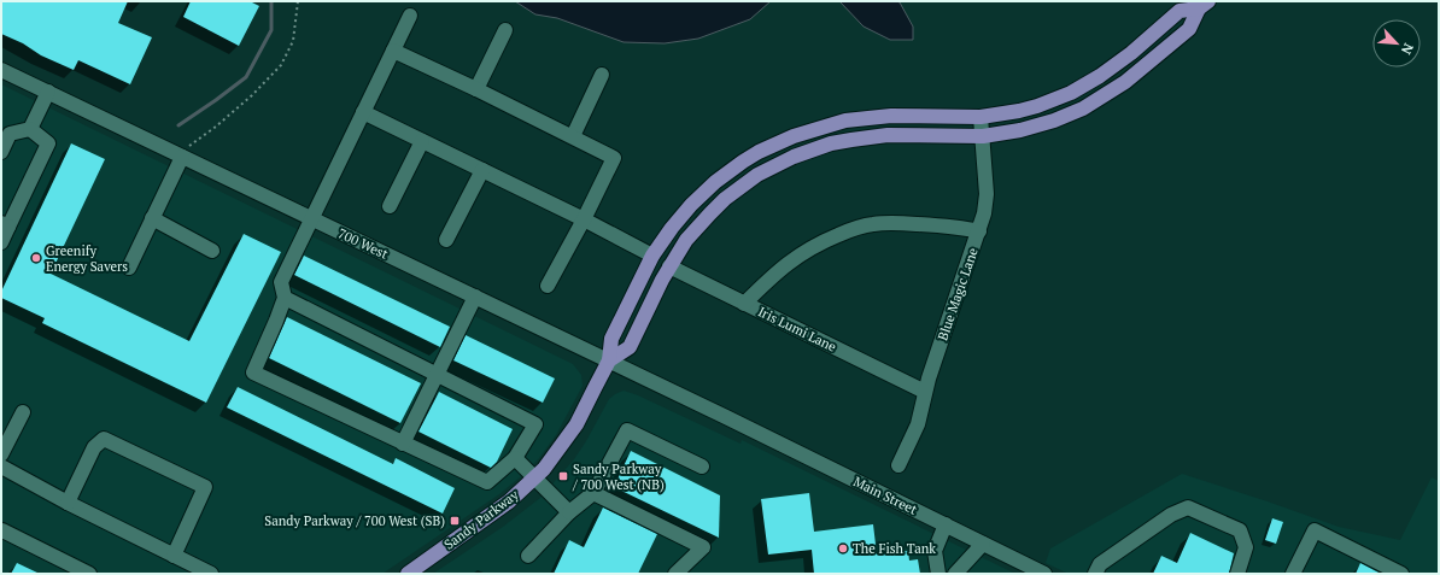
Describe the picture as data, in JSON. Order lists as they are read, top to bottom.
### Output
{
  "streets": {
    "main road": ["Sandy Parkway"],
    "street": [
      "700 West",
      "Blue Magic Lane",
      "Iris Lumi Lane",
      "Main Street"
    ]
  },
  "crossings": [
    ["700 West", "Main Street"],
    ["700 West", "Sandy Parkway"],
    ["Blue Magic Lane", "Iris Lumi Lane"]
  ],
  "places": {
    "other": ["Greenify Energy Savers", "The Fish Tank"],
    "transit": ["Sandy Parkway / 700 West (NB)", "Sandy Parkway / 700 West (SB)"]
  },
  "north": "bottom right"
}
